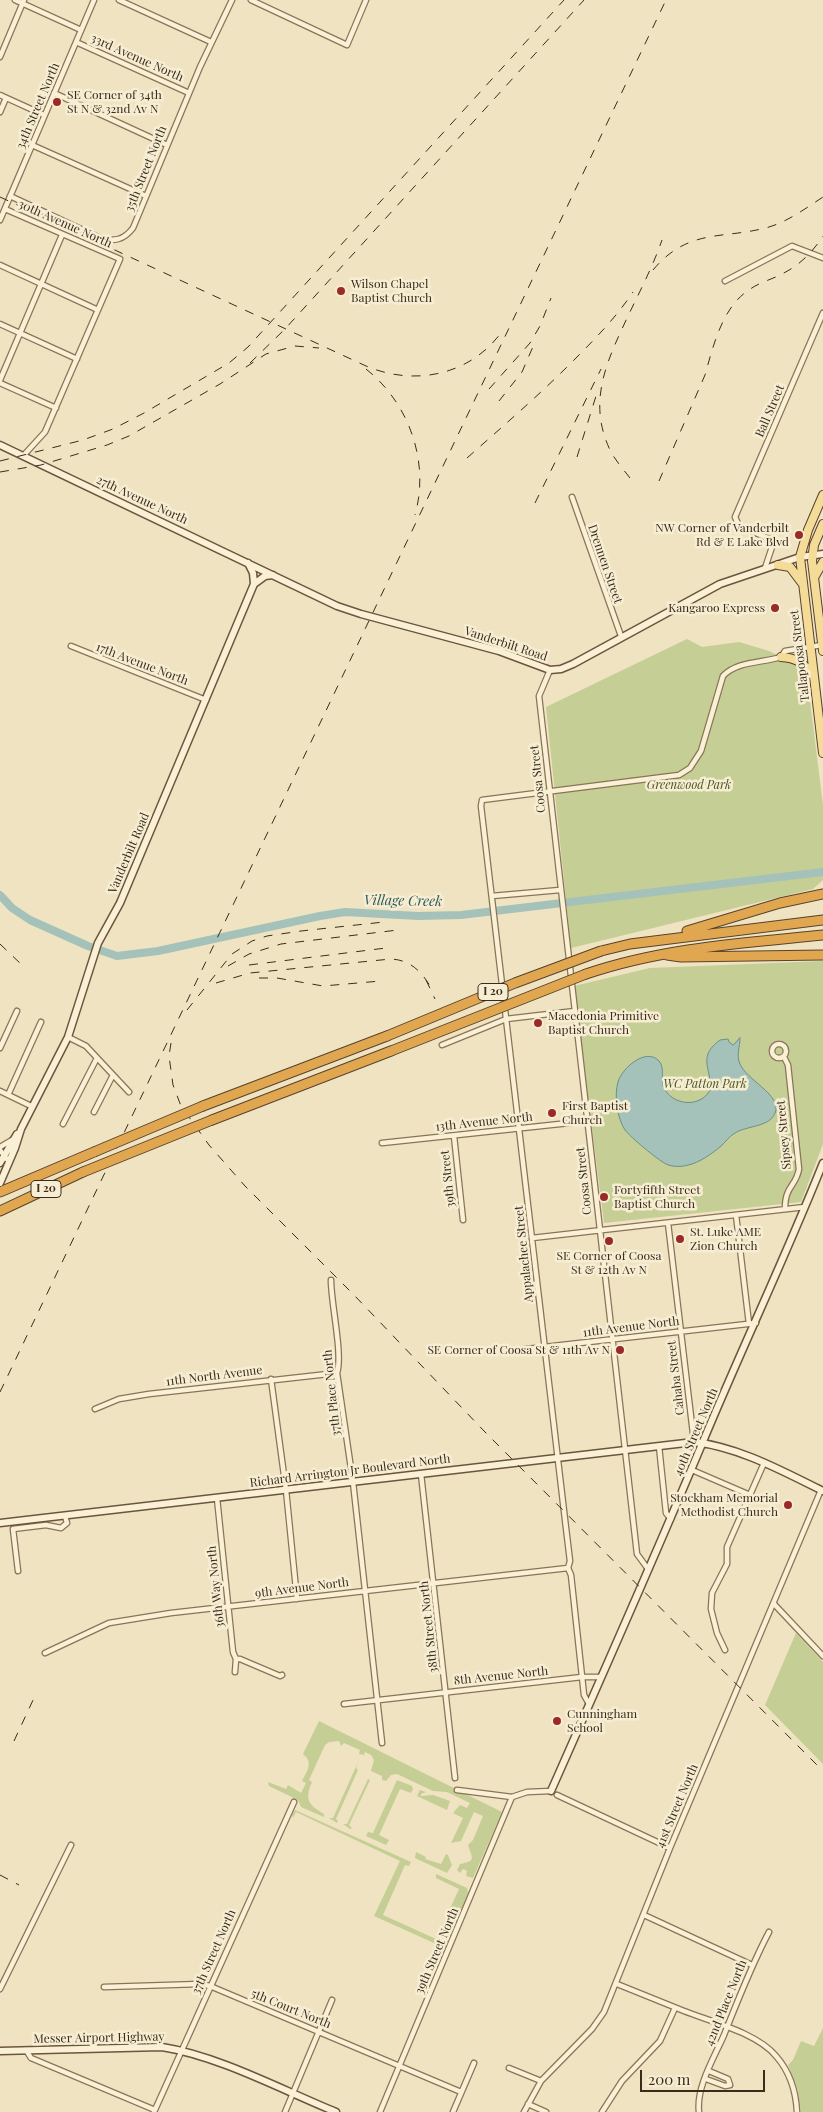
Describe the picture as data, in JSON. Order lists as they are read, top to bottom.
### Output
{
  "streets": {
    "highway": ["I 20"],
    "main road": ["Tallapoosa Street"],
    "street": [
      "33rd Avenue North",
      "34th Street North",
      "35th Street North",
      "30th Avenue North",
      "Ball Street",
      "27th Avenue North",
      "Drennen Street",
      "Vanderbilt Road",
      "17th Avenue North",
      "Coosa Street",
      "13th Avenue North",
      "Sipsey Street",
      "39th Street",
      "Appalachee Street",
      "11th Avenue North",
      "11th North Avenue",
      "Cahaba Street",
      "37th Place North",
      "40th Street North",
      "Richard Arrington Jr Boulevard North",
      "36th Way North",
      "9th Avenue North",
      "38th Street North",
      "8th Avenue North",
      "41st Street North",
      "39th Street North",
      "37th Street North",
      "42nd Place North",
      "5th Court North",
      "Messer Airport Highway"
    ]
  },
  "crossings": [
    ["33rd Avenue North", "34th Street North"],
    ["33rd Avenue North", "35th Street North"],
    ["34th Street North", "35th Street North"],
    ["34th Street North", "30th Avenue North"],
    ["Ball Street", "Vanderbilt Road"],
    ["27th Avenue North", "Vanderbilt Road"],
    ["Drennen Street", "Vanderbilt Road"],
    ["Vanderbilt Road", "Tallapoosa Street"],
    ["Vanderbilt Road", "17th Avenue North"],
    ["Vanderbilt Road", "Coosa Street"],
    ["Coosa Street", "13th Avenue North"],
    ["Coosa Street", "Appalachee Street"],
    ["Coosa Street", "11th Avenue North"],
    ["Coosa Street", "40th Street North"],
    ["Coosa Street", "Richard Arrington Jr Boulevard North"],
    ["13th Avenue North", "39th Street"],
    ["13th Avenue North", "Appalachee Street"],
    ["Appalachee Street", "11th Avenue North"],
    ["Appalachee Street", "40th Street North"],
    ["Appalachee Street", "Richard Arrington Jr Boulevard North"],
    ["Appalachee Street", "9th Avenue North"],
    ["Appalachee Street", "8th Avenue North"],
    ["11th Avenue North", "Cahaba Street"],
    ["11th Avenue North", "40th Street North"],
    ["11th North Avenue", "37th Place North"],
    ["Cahaba Street", "Richard Arrington Jr Boulevard North"],
    ["37th Place North", "Richard Arrington Jr Boulevard North"],
    ["37th Place North", "9th Avenue North"],
    ["37th Place North", "8th Avenue North"],
    ["40th Street North", "Richard Arrington Jr Boulevard North"],
    ["40th Street North", "8th Avenue North"],
    ["Richard Arrington Jr Boulevard North", "36th Way North"],
    ["Richard Arrington Jr Boulevard North", "38th Street North"],
    ["Richard Arrington Jr Boulevard North", "41st Street North"],
    ["36th Way North", "9th Avenue North"],
    ["9th Avenue North", "38th Street North"],
    ["38th Street North", "8th Avenue North"],
    ["39th Street North", "5th Court North"],
    ["37th Street North", "5th Court North"],
    ["37th Street North", "Messer Airport Highway"]
  ],
  "water": ["Village Creek"],
  "parks": ["Greenwood Park", "WC Patton Park"],
  "places": [
    "SE Corner of 34th St N & 32nd Av N",
    "Wilson Chapel Baptist Church",
    "NW Corner of Vanderbilt Rd & E Lake Blvd",
    "Kangaroo Express",
    "Macedonia Primitive Baptist Church",
    "First Baptist Church",
    "Fortyfifth Street Baptist Church",
    "St. Luke AME Zion Church",
    "SE Corner of Coosa St & 12th Av N",
    "SE Corner of Coosa St & 11th Av N",
    "Stockham Memorial Methodist Church",
    "Cunningham School"
  ],
  "scale_bar": "200 m"
}
